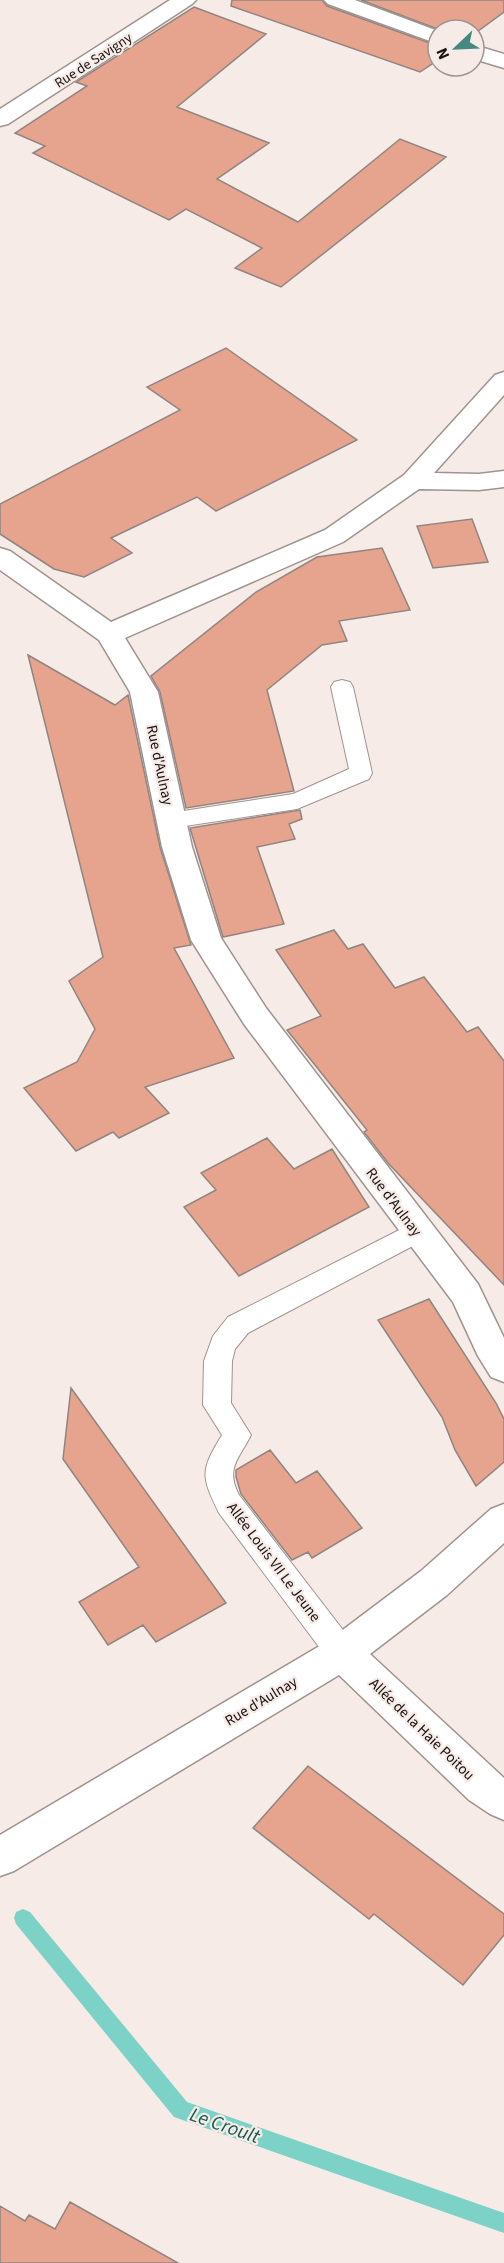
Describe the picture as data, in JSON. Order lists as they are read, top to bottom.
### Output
{
  "streets": {
    "street": ["Rue de Savigny", "Rue d'Aulnay", "Allée de la Haie Poitou"],
    "lane": ["Allée Louis VII Le Jeune"]
  },
  "crossings": [
    ["Rue d'Aulnay", "Allée Louis VII Le Jeune"],
    ["Rue d'Aulnay", "Allée de la Haie Poitou"],
    ["Allée Louis VII Le Jeune", "Allée de la Haie Poitou"]
  ],
  "water": ["Le Croult"],
  "north": "bottom left"
}
